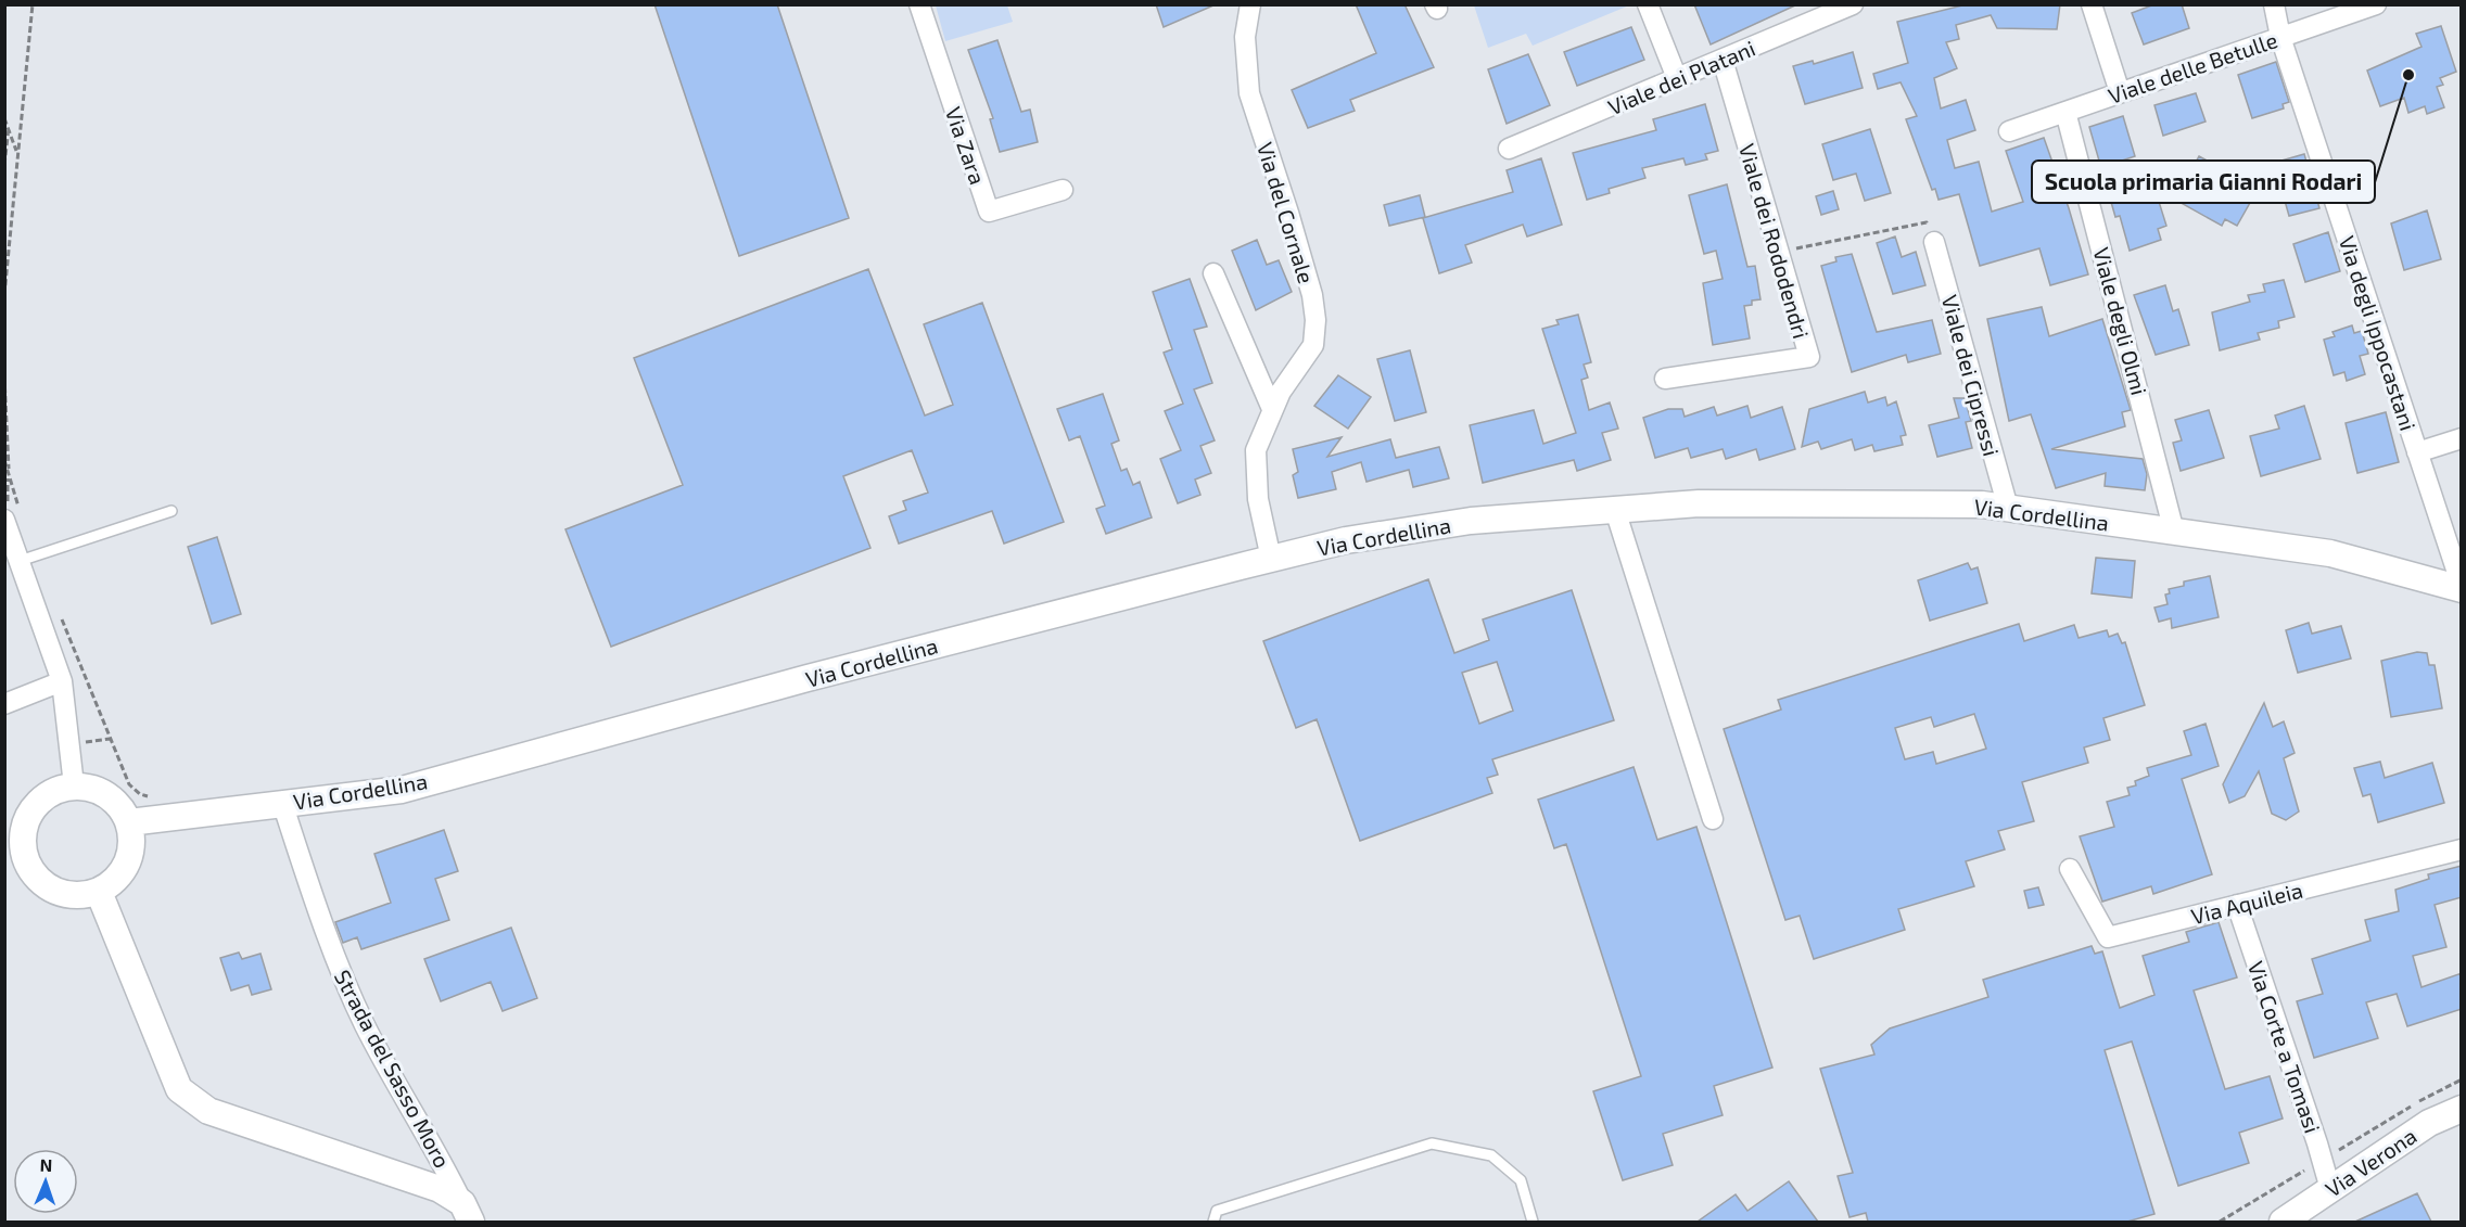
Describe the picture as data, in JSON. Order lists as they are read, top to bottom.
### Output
{
  "streets": {
    "street": [
      "Viale delle Betulle",
      "Viale dei Platani",
      "Via Zara",
      "Via del Cornale",
      "Viale dei Rododendri",
      "Viale degli Olmi",
      "Via degli Ippocastani",
      "Viale dei Cipressi",
      "Via Cordellina",
      "Via Aquileia",
      "Via Corte a Tomasi",
      "Strada del Sasso Moro",
      "Via Verona"
    ]
  },
  "crossings": [
    ["Viale delle Betulle", "Viale degli Olmi"],
    ["Viale delle Betulle", "Via degli Ippocastani"],
    ["Viale dei Platani", "Viale dei Rododendri"],
    ["Via del Cornale", "Via Cordellina"],
    ["Viale degli Olmi", "Via Cordellina"],
    ["Via degli Ippocastani", "Via Cordellina"],
    ["Viale dei Cipressi", "Via Cordellina"],
    ["Via Cordellina", "Strada del Sasso Moro"],
    ["Via Aquileia", "Via Corte a Tomasi"],
    ["Via Corte a Tomasi", "Via Verona"]
  ],
  "places": ["Scuola primaria Gianni Rodari"],
  "north": "top"
}
